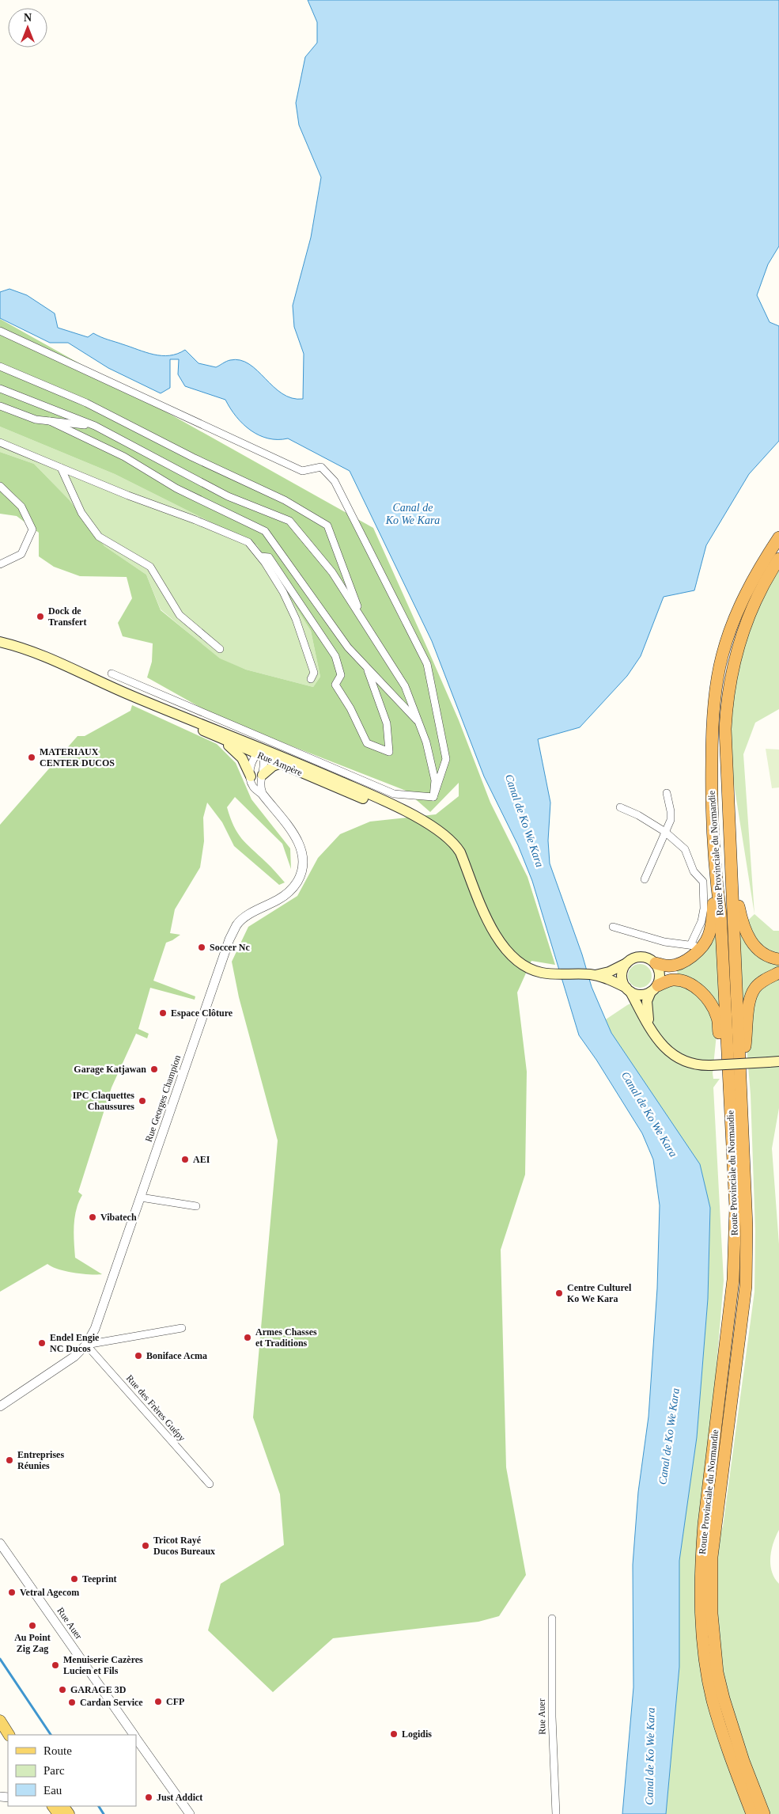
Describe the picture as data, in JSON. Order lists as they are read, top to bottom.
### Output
{
  "streets": {
    "highway": ["Route Provinciale du Normandie"],
    "main road": ["Rue Ampère"],
    "street": ["Rue Georges Champion", "Rue des Frères Guépy", "Rue Auer"]
  },
  "crossings": [
    ["Rue Georges Champion", "Rue des Frères Guépy"]
  ],
  "water": ["Canal de Ko We Kara"],
  "places": [
    "Dock de Transfert",
    "MATERIAUX CENTER DUCOS",
    "Soccer Nc",
    "Espace Clôture",
    "Garage Katjawan",
    "IPC Claquettes Chaussures",
    "AEI",
    "Vibatech",
    "Centre Culturel Ko We Kara",
    "Armes Chasses et Traditions",
    "Endel Engie NC Ducos",
    "Boniface Acma",
    "Entreprises Réunies",
    "Tricot Rayé Ducos Bureaux",
    "Teeprint",
    "Vetral Agecom",
    "Au Point Zig Zag",
    "Menuiserie Cazères Lucien et Fils",
    "GARAGE 3D",
    "CFP",
    "Cardan Service",
    "Logidis",
    "Just Addict"
  ],
  "legend": ["Route", "Parc", "Eau"],
  "north": "top"
}
